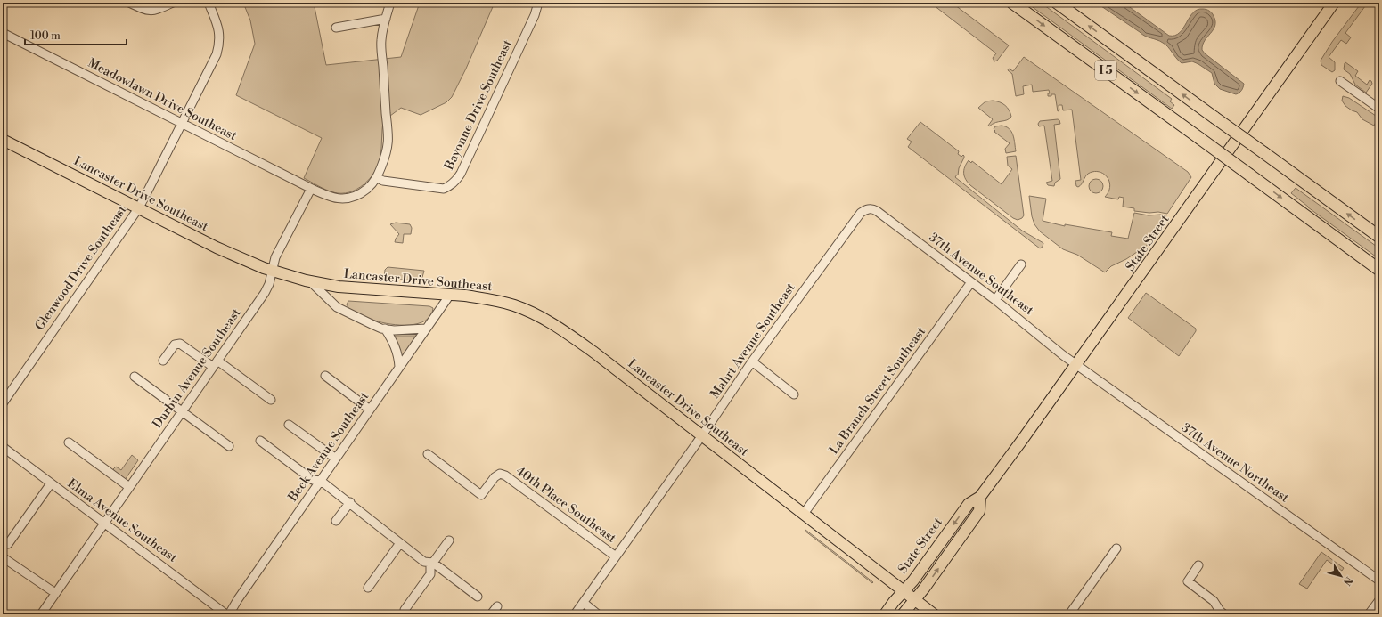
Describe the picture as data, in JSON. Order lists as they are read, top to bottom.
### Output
{
  "streets": {
    "highway": ["I 5"],
    "main road": ["Lancaster Drive Southeast", "State Street"],
    "street": [
      "Meadowlawn Drive Southeast",
      "Bayonne Drive Southeast",
      "Glenwood Drive Southeast",
      "37th Avenue Southeast",
      "Mahrt Avenue Southeast",
      "Durbin Avenue Southeast",
      "La Branch Street Southeast",
      "Beck Avenue Southeast",
      "37th Avenue Northeast",
      "40th Place Southeast",
      "Elma Avenue Southeast"
    ]
  },
  "crossings": [
    ["Meadowlawn Drive Southeast", "Glenwood Drive Southeast"],
    ["Meadowlawn Drive Southeast", "Durbin Avenue Southeast"],
    ["Lancaster Drive Southeast", "State Street"],
    ["Lancaster Drive Southeast", "Glenwood Drive Southeast"],
    ["Lancaster Drive Southeast", "Mahrt Avenue Southeast"],
    ["Lancaster Drive Southeast", "Durbin Avenue Southeast"],
    ["Lancaster Drive Southeast", "La Branch Street Southeast"],
    ["Lancaster Drive Southeast", "Beck Avenue Southeast"],
    ["State Street", "37th Avenue Southeast"],
    ["State Street", "37th Avenue Northeast"],
    ["37th Avenue Southeast", "Mahrt Avenue Southeast"],
    ["37th Avenue Southeast", "La Branch Street Southeast"],
    ["37th Avenue Southeast", "37th Avenue Northeast"],
    ["Mahrt Avenue Southeast", "40th Place Southeast"],
    ["Durbin Avenue Southeast", "Elma Avenue Southeast"]
  ],
  "scale_bar": "100 m",
  "north": "bottom right"
}
